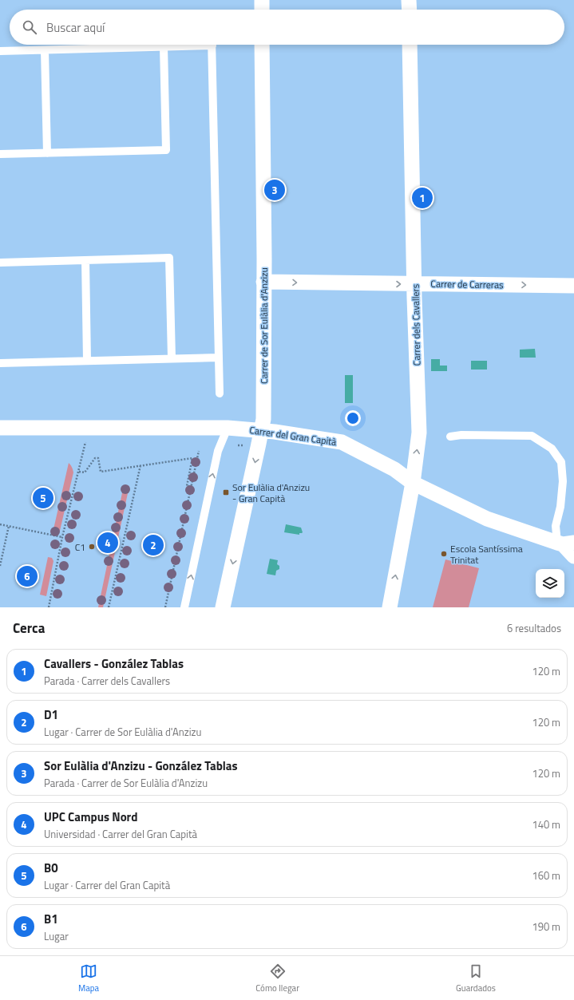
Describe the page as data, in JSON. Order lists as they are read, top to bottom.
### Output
{
  "streets": {
    "street": [
      "Carrer de Carreras",
      "Carrer dels Cavallers",
      "Carrer de Sor Eulàlia d'Anzizu",
      "Carrer del Gran Capità"
    ]
  },
  "crossings": [
    ["Carrer de Carreras", "Carrer dels Cavallers"],
    ["Carrer de Carreras", "Carrer de Sor Eulàlia d'Anzizu"],
    ["Carrer dels Cavallers", "Carrer del Gran Capità"],
    ["Carrer de Sor Eulàlia d'Anzizu", "Carrer del Gran Capità"]
  ],
  "one_way": ["Carrer de Carreras", "Carrer dels Cavallers"],
  "places": {
    "transit": ["Sor Eulàlia d'Anzizu - Gran Capità"],
    "other": ["C1", "Escola Santíssima Trinitat"]
  },
  "page": {
    "search": "Buscar aquí",
    "pins": [
      "3",
      "1",
      "5",
      "4",
      "2",
      "6"
    ],
    "heading": ["Cerca", "6 resultados"],
    "list": [
      {
        "mark": "1",
        "name": "Cavallers - González Tablas",
        "note": "Parada · Carrer dels Cavallers",
        "value": "120 m"
      },
      {
        "mark": "2",
        "name": "D1",
        "note": "Lugar · Carrer de Sor Eulàlia d'Anzizu",
        "value": "120 m"
      },
      {
        "mark": "3",
        "name": "Sor Eulàlia d'Anzizu - González Tablas",
        "note": "Parada · Carrer de Sor Eulàlia d'Anzizu",
        "value": "120 m"
      },
      {
        "mark": "4",
        "name": "UPC Campus Nord",
        "note": "Universidad · Carrer del Gran Capità",
        "value": "140 m"
      },
      {
        "mark": "5",
        "name": "B0",
        "note": "Lugar · Carrer del Gran Capità",
        "value": "160 m"
      },
      {
        "mark": "6",
        "name": "B1",
        "note": "Lugar",
        "value": "190 m"
      }
    ],
    "nav": ["Mapa", "Cómo llegar", "Guardados"]
  }
}
